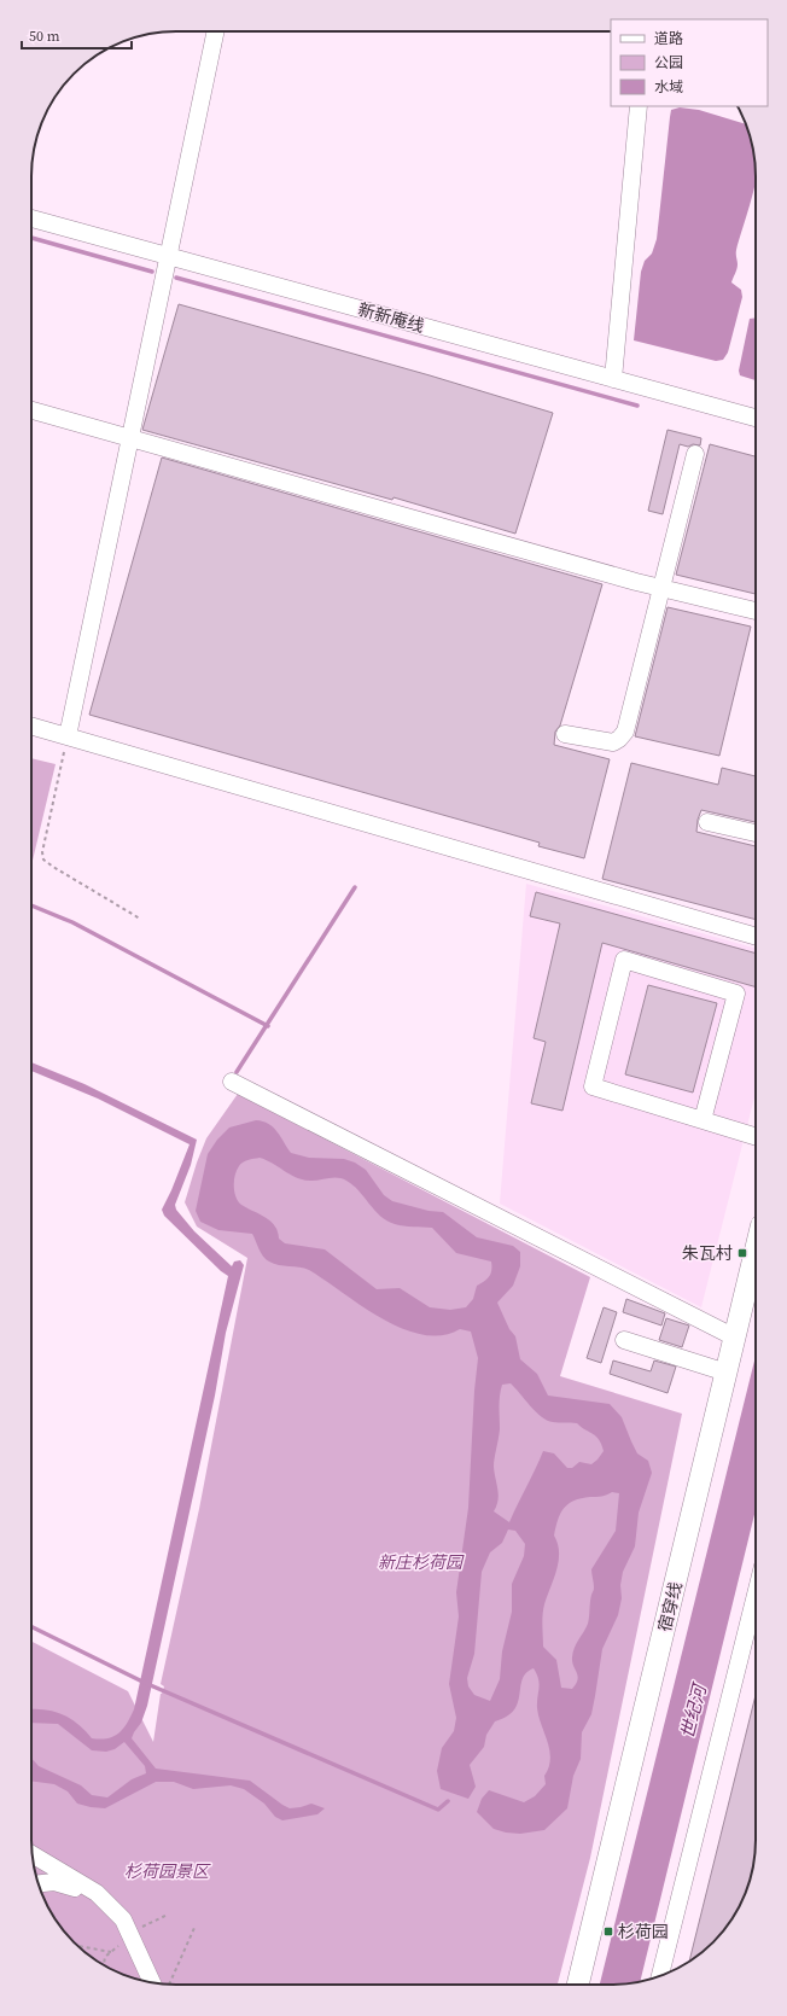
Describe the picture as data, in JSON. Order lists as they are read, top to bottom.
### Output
{
  "streets": {
    "main road": ["宿穿线"],
    "street": ["新新庵线"]
  },
  "water": ["世纪河"],
  "parks": ["新庄杉荷园", "杉荷园景区"],
  "places": {
    "transit": ["朱瓦村", "杉荷园"]
  },
  "legend": ["道路", "公园", "水域"],
  "scale_bar": "50 m"
}
